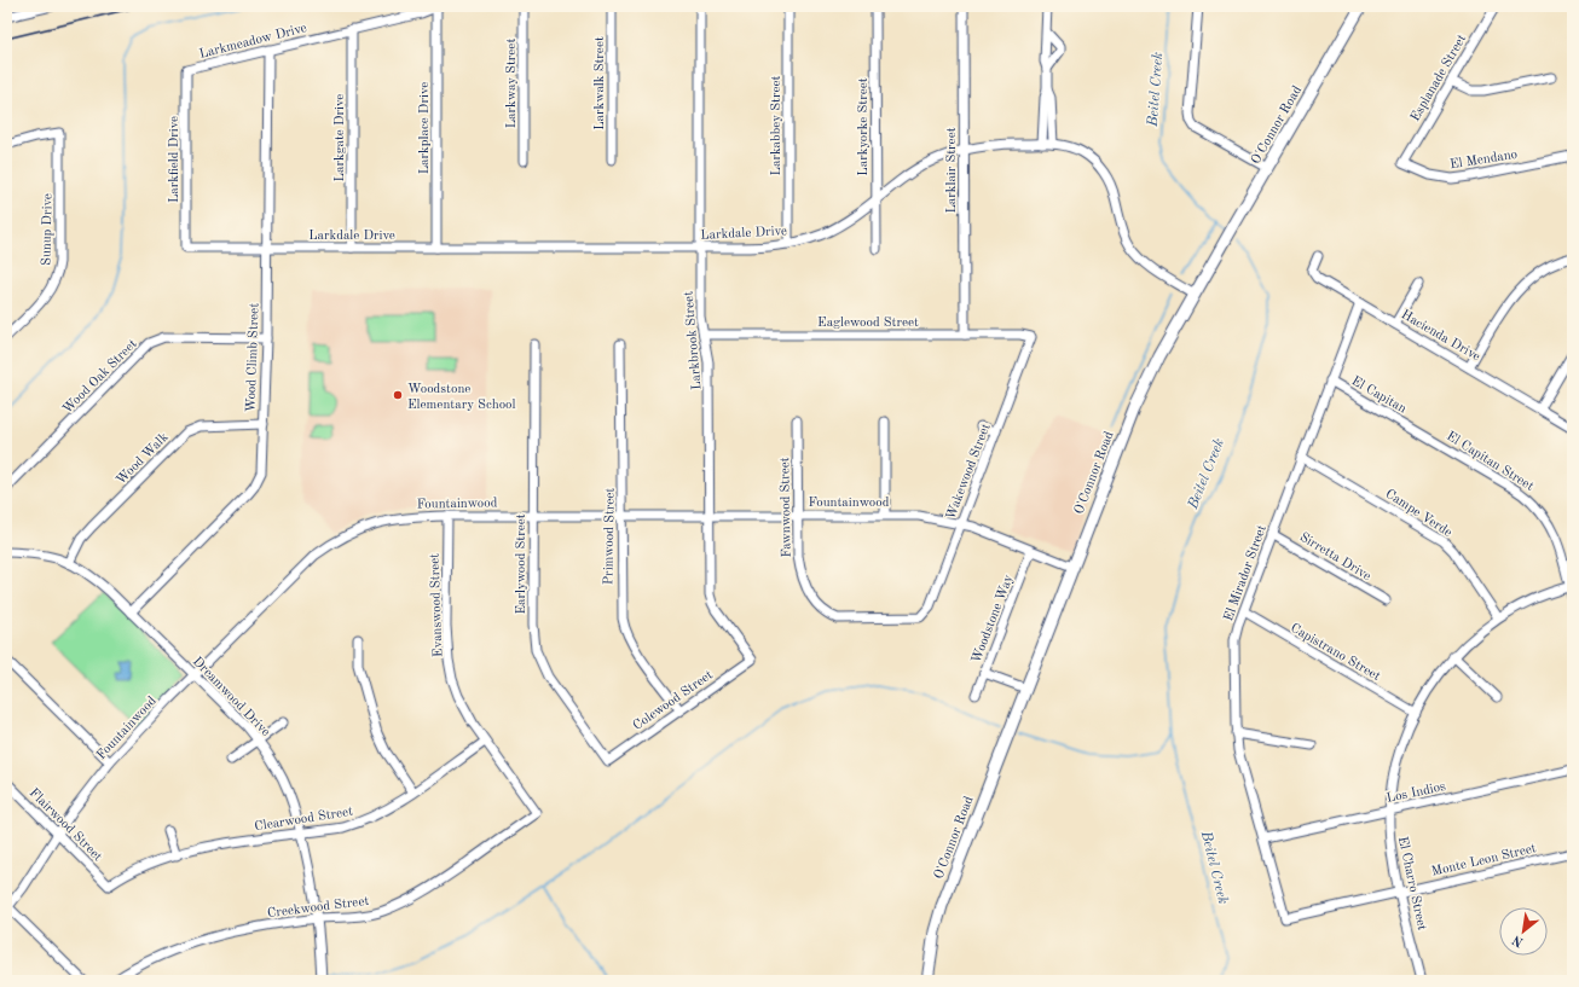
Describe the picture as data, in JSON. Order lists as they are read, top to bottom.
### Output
{
  "streets": {
    "main road": ["O'Connor Road"],
    "street": [
      "Larkmeadow Drive",
      "Esplanade Street",
      "Larkway Street",
      "Larkwalk Street",
      "Larkabbey Street",
      "Larkyorke Street",
      "Larkplace Drive",
      "Larkgate Drive",
      "El Mendano",
      "Larkfield Drive",
      "Larklair Street",
      "Sunup Drive",
      "Larkdale Drive",
      "Eaglewood Street",
      "Hacienda Drive",
      "Larkbrook Street",
      "Wood Climb Street",
      "Wood Oak Street",
      "El Capitan",
      "Wood Walk",
      "El Capitan Street",
      "Wakewood Street",
      "Fountainwood",
      "Fawnwood Street",
      "Campe Verde",
      "Primwood Street",
      "Sirretta Drive",
      "Earlywood Street",
      "El Mirador Street",
      "Evanswood Street",
      "Woodstone Way",
      "Capistrano Street",
      "Dreamwood Drive",
      "Colewood Street",
      "Los Indios",
      "Clearwood Street",
      "Flairwood Street",
      "Monte Leon Street",
      "El Charro Street",
      "Creekwood Street"
    ]
  },
  "crossings": [
    ["Larkmeadow Drive", "Larkplace Drive"],
    ["Larkmeadow Drive", "Larkgate Drive"],
    ["Larkmeadow Drive", "Larkfield Drive"],
    ["Larkmeadow Drive", "Wood Climb Street"],
    ["Esplanade Street", "El Mendano"],
    ["O'Connor Road", "Larkdale Drive"],
    ["O'Connor Road", "Fountainwood"],
    ["Larkabbey Street", "Larkdale Drive"],
    ["Larkyorke Street", "Larkdale Drive"],
    ["Larkplace Drive", "Larkdale Drive"],
    ["Larkgate Drive", "Larkdale Drive"],
    ["Larkfield Drive", "Larkdale Drive"],
    ["Larklair Street", "Larkdale Drive"],
    ["Larklair Street", "Eaglewood Street"],
    ["Larkdale Drive", "Larkbrook Street"],
    ["Larkdale Drive", "Wood Climb Street"],
    ["Eaglewood Street", "Larkbrook Street"],
    ["Eaglewood Street", "Wakewood Street"],
    ["Hacienda Drive", "El Mirador Street"],
    ["Larkbrook Street", "Fountainwood"],
    ["Larkbrook Street", "Colewood Street"],
    ["Wood Climb Street", "Wood Oak Street"],
    ["Wood Climb Street", "Wood Walk"],
    ["Wood Climb Street", "Dreamwood Drive"],
    ["El Capitan", "El Capitan Street"],
    ["El Capitan", "El Mirador Street"],
    ["Wood Walk", "Dreamwood Drive"],
    ["El Capitan Street", "El Charro Street"],
    ["Wakewood Street", "Fountainwood"],
    ["Wakewood Street", "Fawnwood Street"],
    ["Fountainwood", "Fawnwood Street"],
    ["Fountainwood", "Primwood Street"],
    ["Fountainwood", "Earlywood Street"],
    ["Fountainwood", "Evanswood Street"],
    ["Fountainwood", "Woodstone Way"],
    ["Fountainwood", "Dreamwood Drive"],
    ["Fountainwood", "Flairwood Street"],
    ["Campe Verde", "El Mirador Street"],
    ["Campe Verde", "El Charro Street"],
    ["Primwood Street", "Colewood Street"],
    ["Sirretta Drive", "El Mirador Street"],
    ["Earlywood Street", "Colewood Street"],
    ["El Mirador Street", "Capistrano Street"],
    ["El Mirador Street", "Los Indios"],
    ["El Mirador Street", "Monte Leon Street"],
    ["Evanswood Street", "Clearwood Street"],
    ["Evanswood Street", "Creekwood Street"],
    ["Capistrano Street", "El Charro Street"],
    ["Dreamwood Drive", "Clearwood Street"],
    ["Dreamwood Drive", "Creekwood Street"],
    ["Los Indios", "El Charro Street"],
    ["Clearwood Street", "Flairwood Street"],
    ["Monte Leon Street", "El Charro Street"]
  ],
  "water": ["Beitel Creek"],
  "places": ["Woodstone Elementary School"],
  "north": "bottom left"
}
